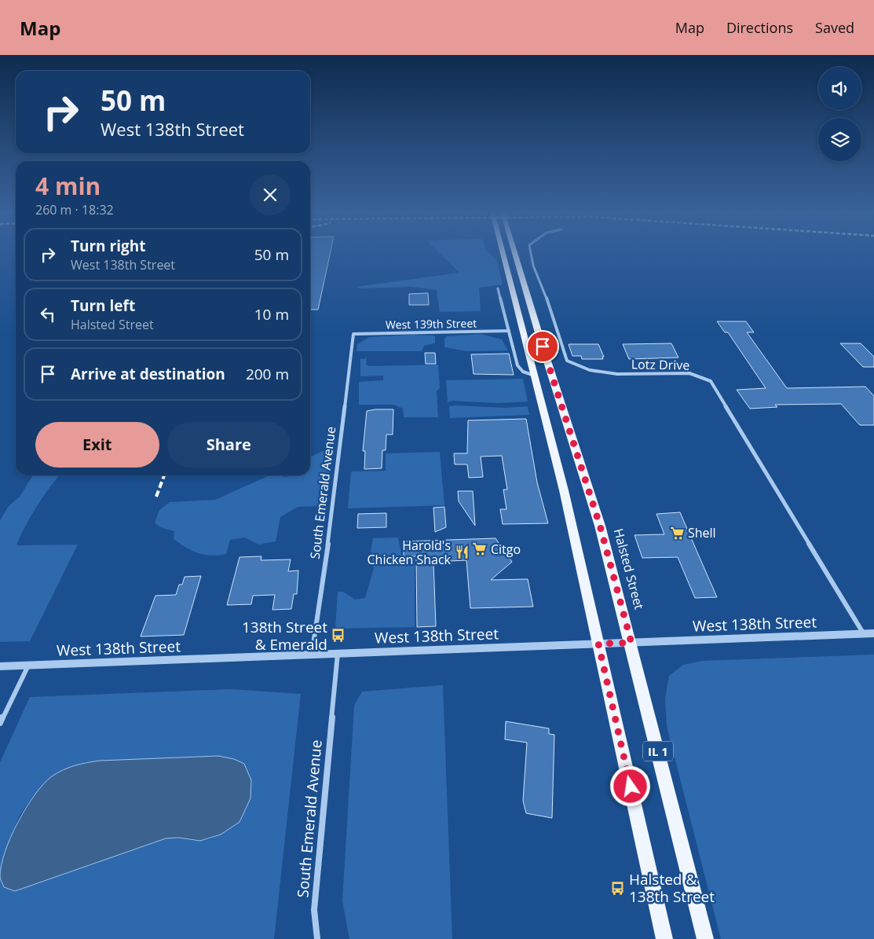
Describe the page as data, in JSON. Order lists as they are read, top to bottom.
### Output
{
  "streets": {
    "main road": ["Halsted Street", "IL 1"],
    "street": [
      "West 139th Street",
      "Lotz Drive",
      "South Emerald Avenue",
      "West 138th Street"
    ]
  },
  "crossings": [
    ["West 139th Street", "South Emerald Avenue"],
    ["Lotz Drive", "West 138th Street"],
    ["South Emerald Avenue", "West 138th Street"],
    ["Halsted Street", "West 138th Street"],
    ["West 138th Street", "IL 1"]
  ],
  "places": {
    "supermarket": ["Shell", "Citgo"],
    "restaurant": ["Harold's Chicken Shack"],
    "bus stop": ["138th Street & Emerald", "Halsted & 138th Street"]
  },
  "page": {
    "header": "Map",
    "nav": ["Map", "Directions", "Saved"],
    "turn": ["50 m", "West 138th Street"],
    "heading": ["4 min", "260 m · 18:32"],
    "list": [
      {
        "name": "Turn right",
        "note": "West 138th Street",
        "value": "50 m"
      },
      {
        "name": "Turn left",
        "note": "Halsted Street",
        "value": "10 m"
      },
      {
        "name": "Arrive at destination",
        "value": "200 m"
      }
    ],
    "buttons": ["Exit", "Share"]
  }
}
